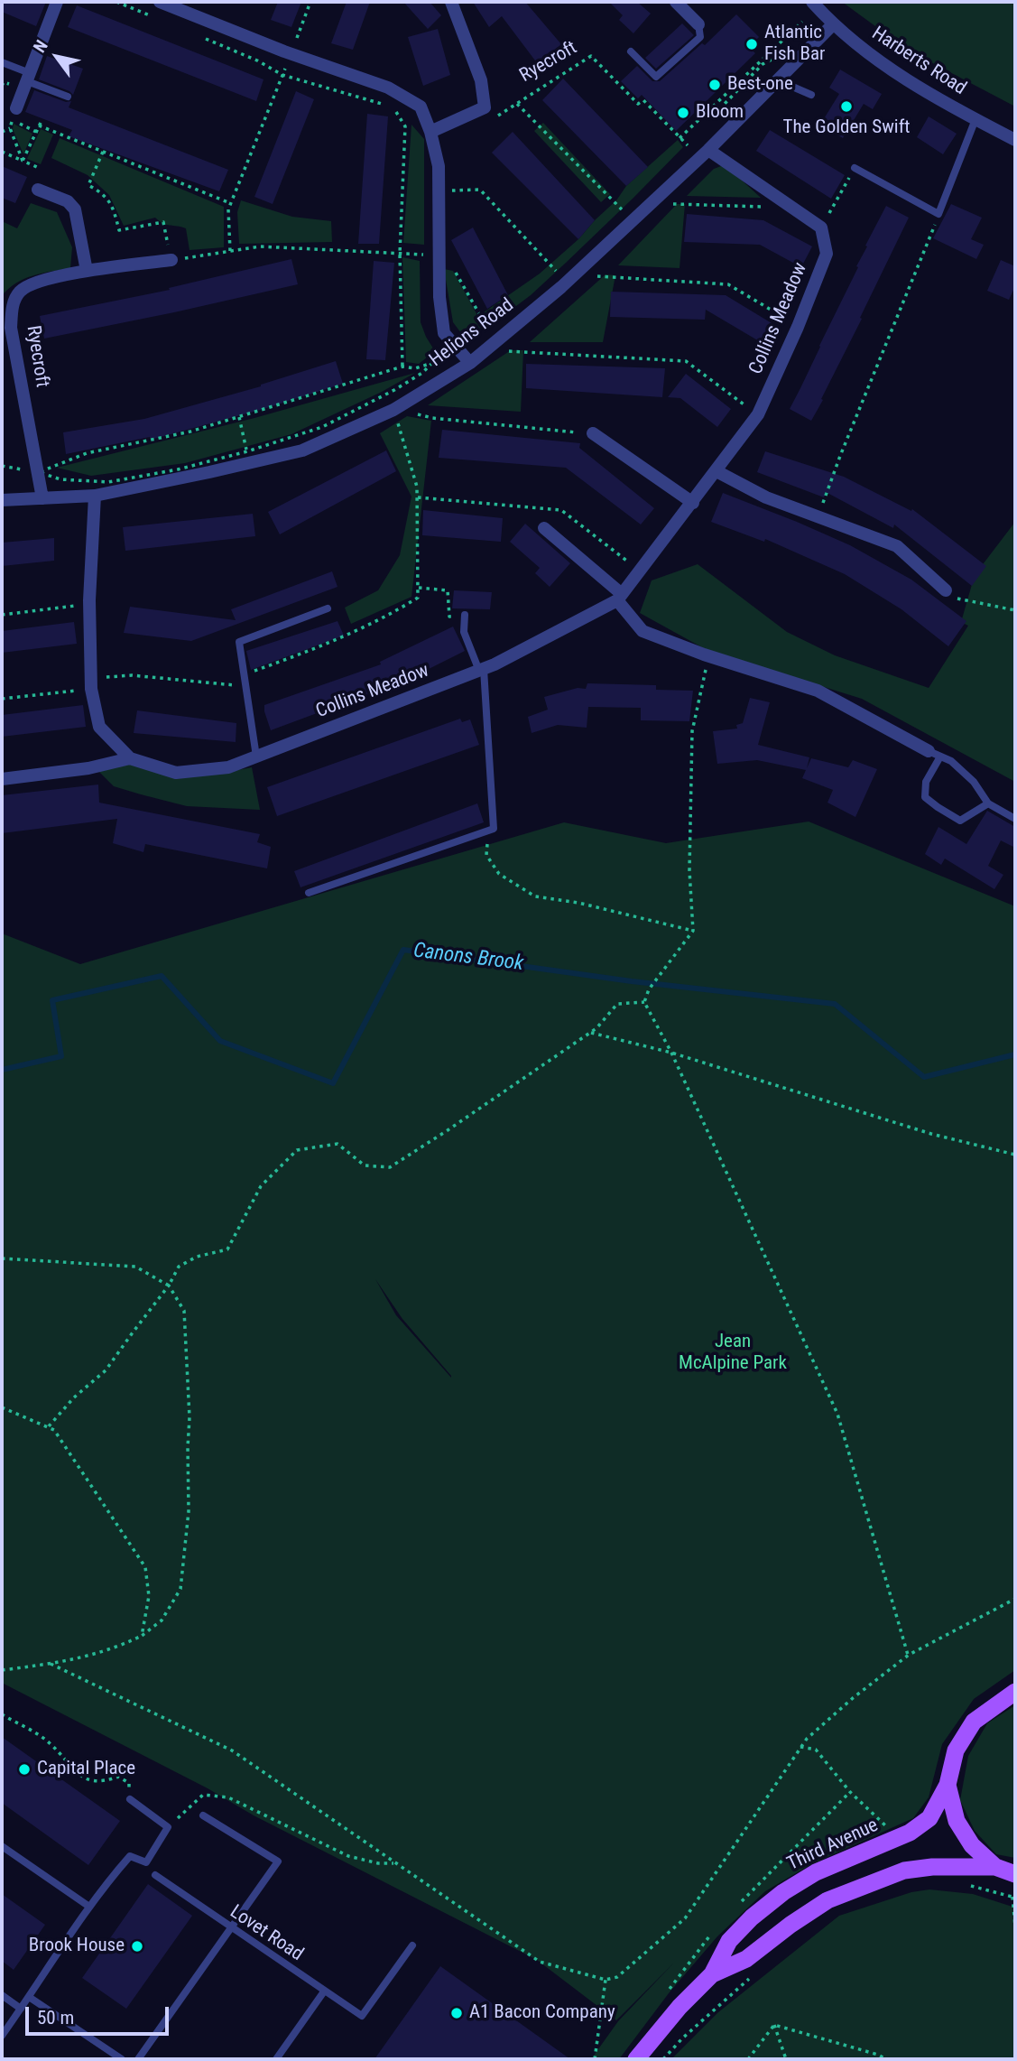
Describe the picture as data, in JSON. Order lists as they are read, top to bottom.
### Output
{
  "streets": {
    "main road": ["Third Avenue"],
    "street": [
      "Harberts Road",
      "Ryecroft",
      "Collins Meadow",
      "Helions Road"
    ],
    "lane": ["Lovet Road"]
  },
  "crossings": [
    ["Harberts Road", "Helions Road"],
    ["Ryecroft", "Helions Road"],
    ["Collins Meadow", "Helions Road"]
  ],
  "water": ["Canons Brook"],
  "parks": ["Jean McAlpine Park"],
  "places": [
    "Atlantic Fish Bar",
    "Best-one",
    "The Golden Swift",
    "Bloom",
    "Capital Place",
    "Brook House",
    "A1 Bacon Company"
  ],
  "scale_bar": "50 m",
  "north": "top left"
}
